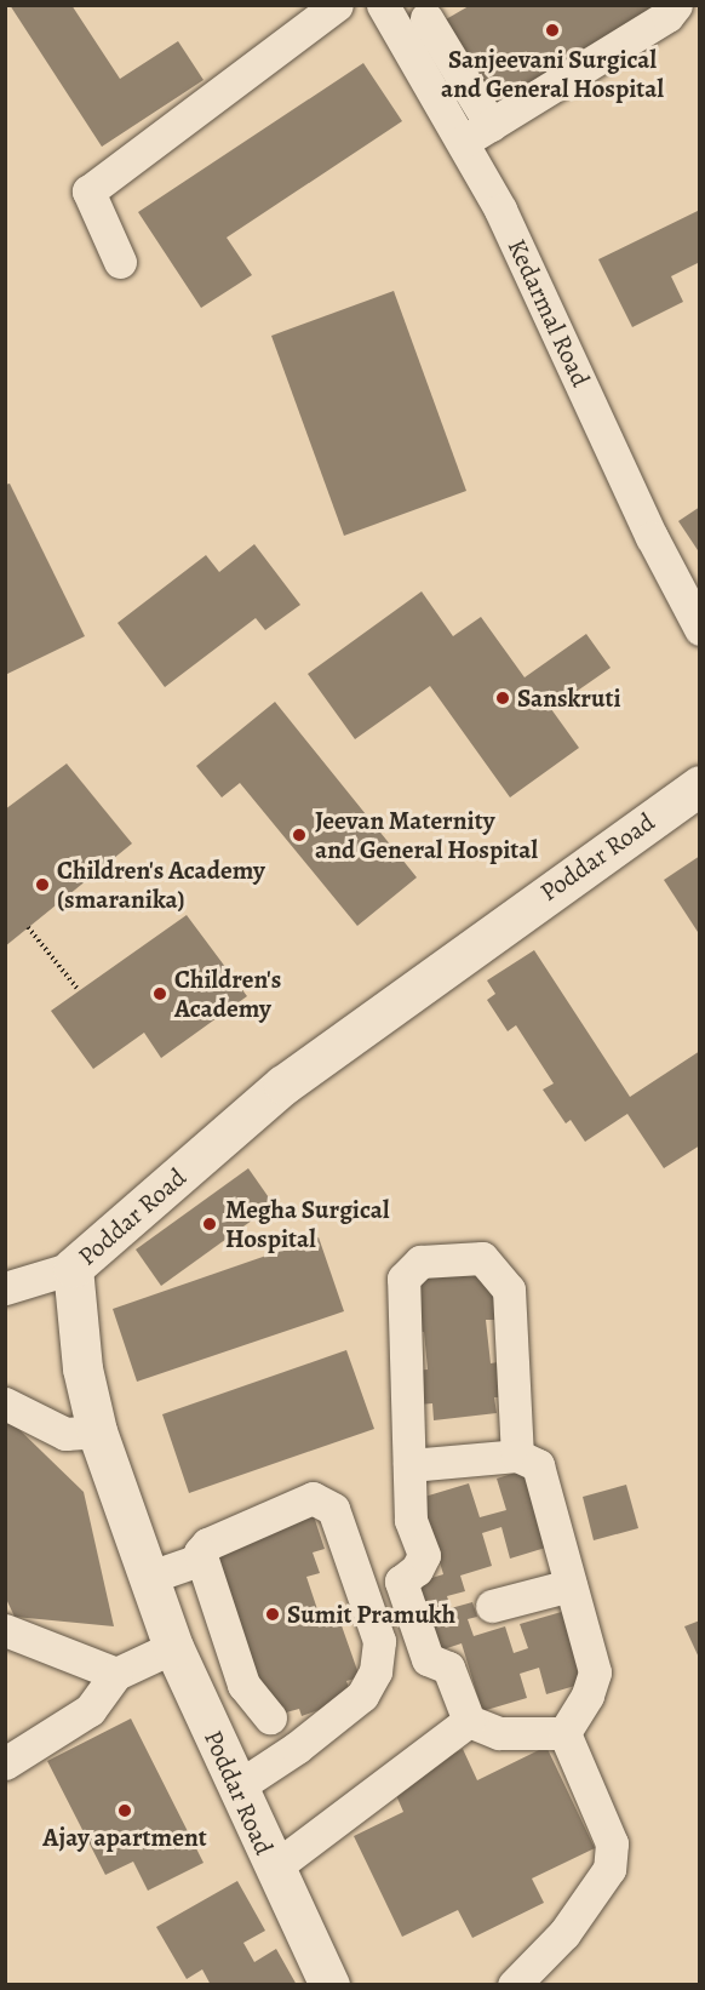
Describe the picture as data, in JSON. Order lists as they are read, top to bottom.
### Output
{
  "streets": {
    "street": ["Kedarmal Road", "Poddar Road"]
  },
  "places": [
    "Sanjeevani Surgical and General Hospital",
    "Sanskruti",
    "Jeevan Maternity and General Hospital",
    "Children's Academy (smaranika)",
    "Children's Academy",
    "Megha Surgical Hospital",
    "Sumit Pramukh",
    "Ajay apartment"
  ]
}
